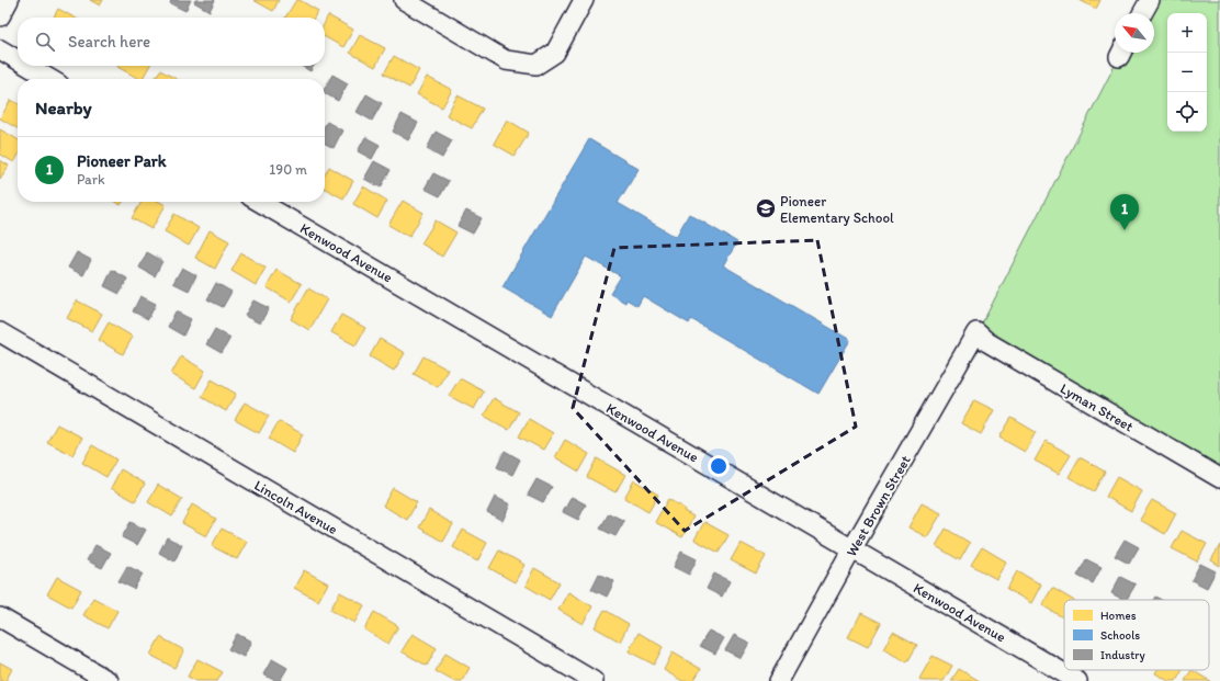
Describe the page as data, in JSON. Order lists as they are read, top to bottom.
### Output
{
  "streets": {
    "street": [
      "Kenwood Avenue",
      "Lyman Street",
      "West Brown Street",
      "Lincoln Avenue"
    ]
  },
  "crossings": [
    ["Kenwood Avenue", "West Brown Street"],
    ["Lyman Street", "West Brown Street"]
  ],
  "places": {
    "school or university": ["Pioneer Elementary School"]
  },
  "legend": ["Homes", "Schools", "Industry"],
  "north": "top left",
  "page": {
    "map_buttons": ["+", "−"],
    "search": "Search here",
    "heading": "Nearby",
    "list": [
      {
        "mark": "1",
        "name": "Pioneer Park",
        "note": "Park",
        "value": "190 m"
      }
    ],
    "pins": "1"
  }
}
